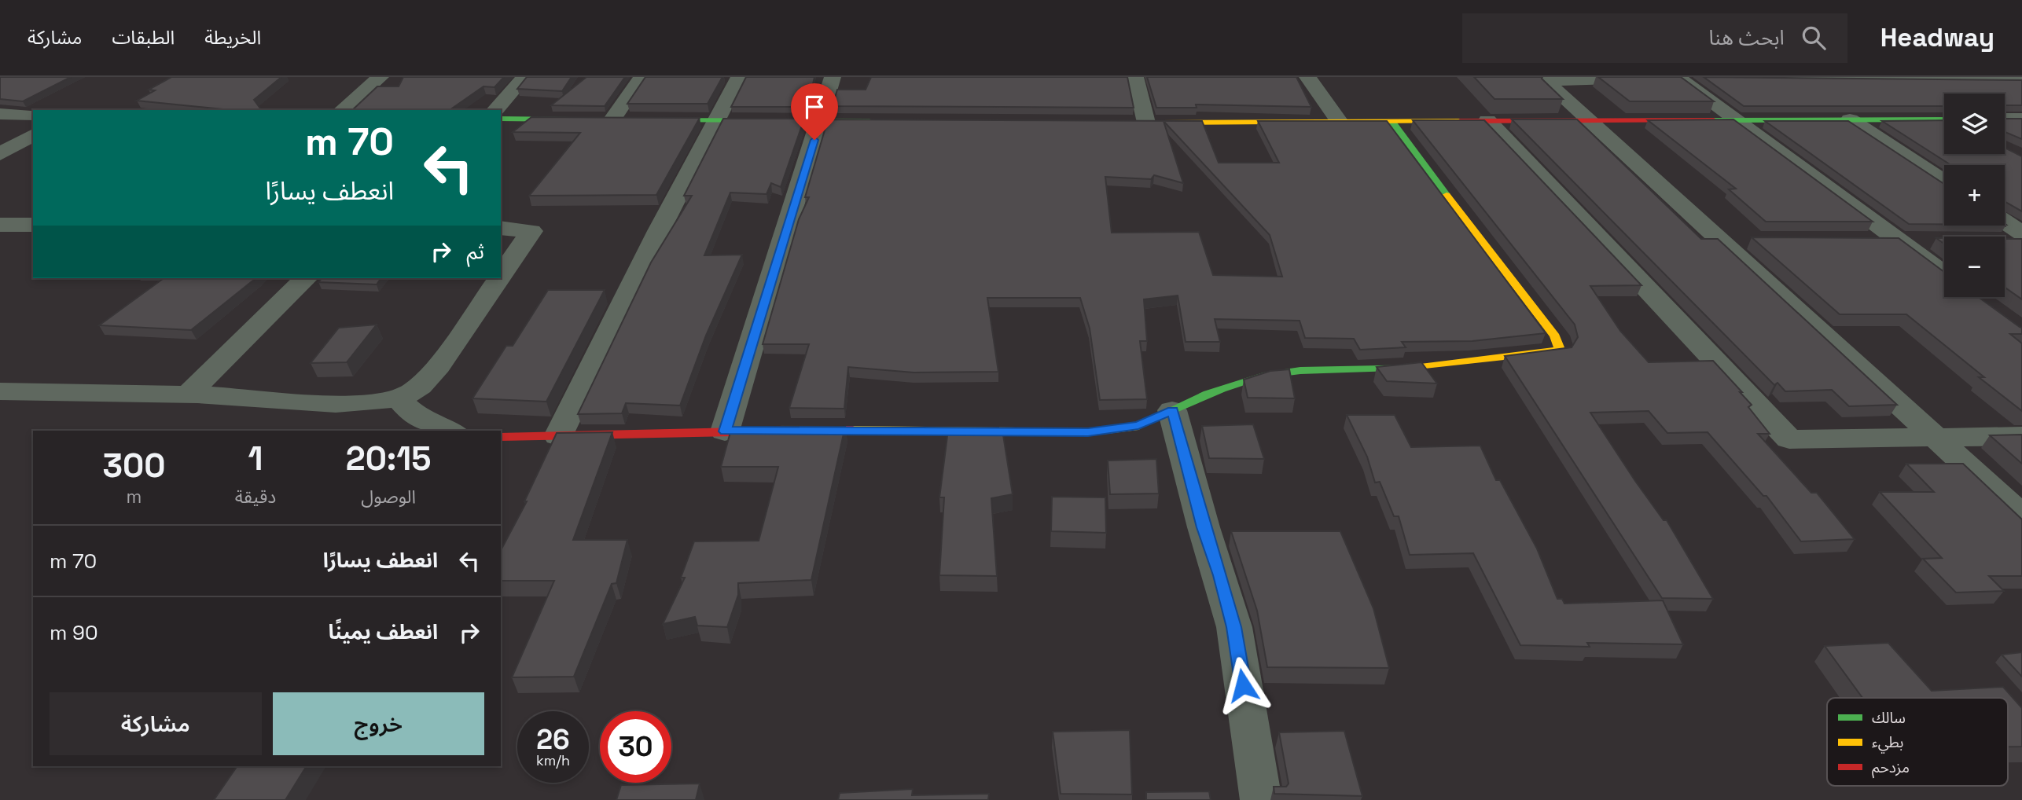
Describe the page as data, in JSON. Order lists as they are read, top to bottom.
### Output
{
  "legend": ["سالك", "بطيء", "مزدحم"],
  "page": {
    "header": "Headway",
    "search": "ابحث هنا",
    "nav": ["الخريطة", "الطبقات", "مشاركة"],
    "map_buttons": ["+", "−"],
    "turn": ["70 m", "انعطف يسارًا"],
    "then": "ثم",
    "eta": [
      "20:15",
      "الوصول",
      "1",
      "دقيقة",
      "300",
      "m"
    ],
    "list": [
      {
        "name": "انعطف يسارًا",
        "value": "70 m"
      },
      {
        "name": "انعطف يمينًا",
        "value": "90 m"
      }
    ],
    "buttons": ["خروج", "مشاركة"],
    "speed": "26 km/h",
    "limit": "30"
  }
}
